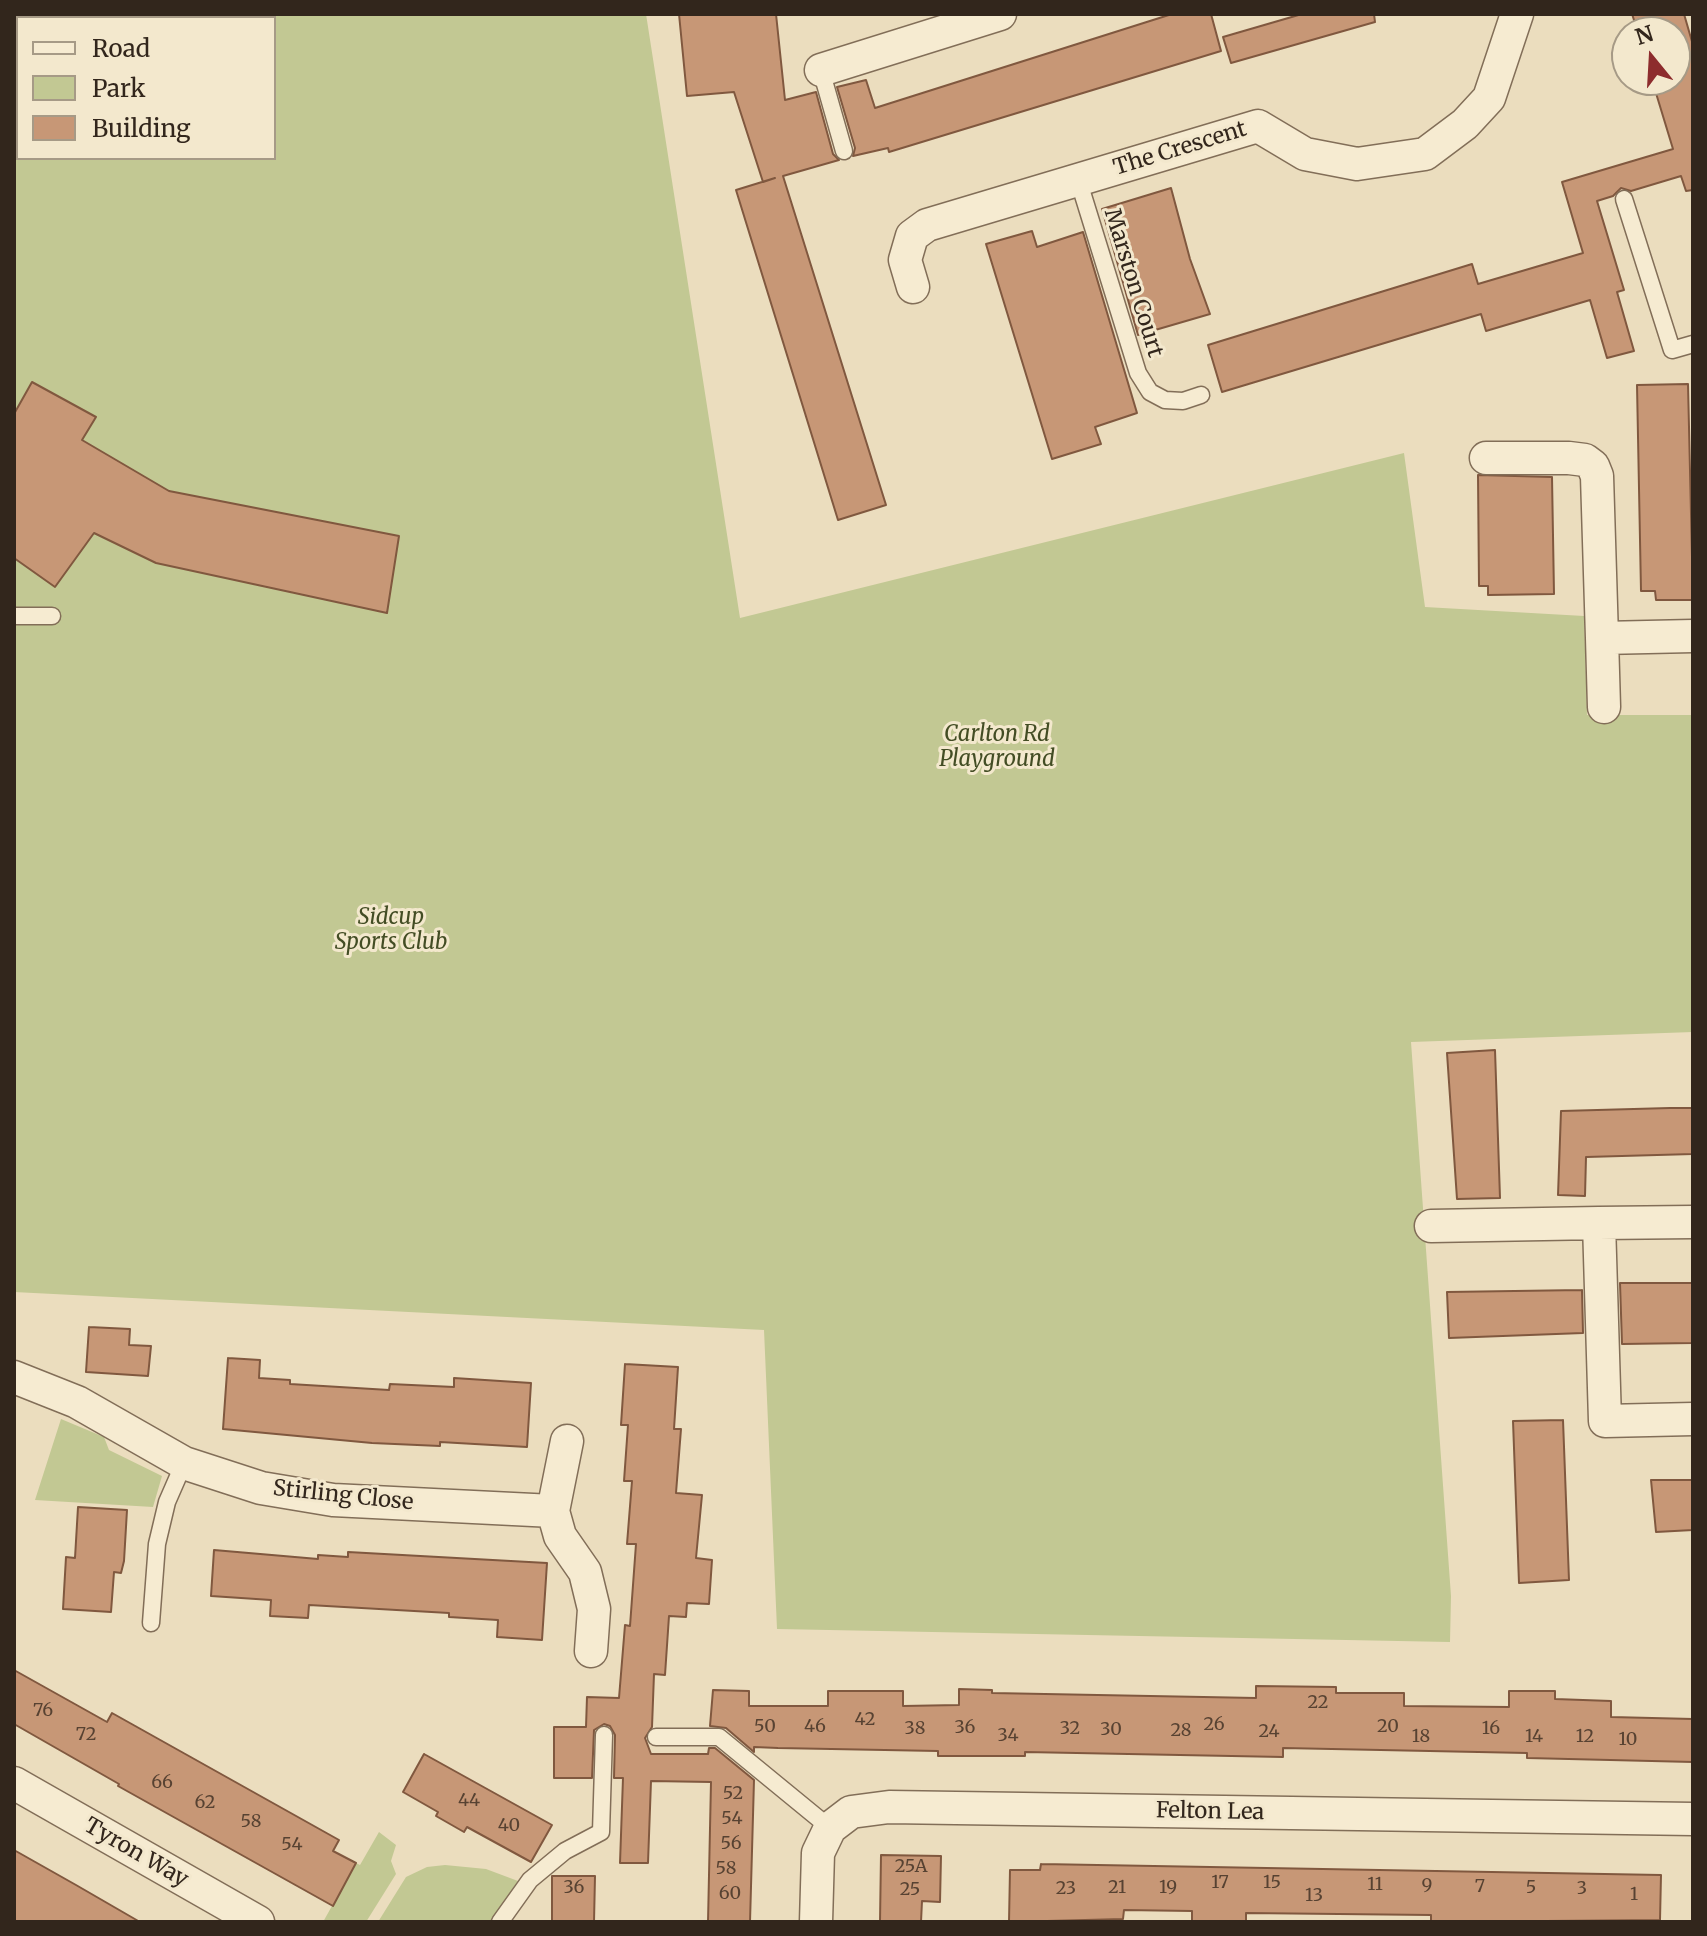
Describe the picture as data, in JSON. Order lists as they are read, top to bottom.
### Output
{
  "streets": {
    "street": [
      "The Crescent",
      "Stirling Close",
      "Felton Lea",
      "Tyron Way"
    ],
    "lane": ["Marston Court"]
  },
  "crossings": [
    ["The Crescent", "Marston Court"]
  ],
  "parks": ["Carlton Rd Playground", "Sidcup Sports Club"],
  "house_numbers": [
    "22",
    "76",
    "42",
    "26",
    "50",
    "46",
    "20",
    "36",
    "38",
    "32",
    "16",
    "30",
    "28",
    "24",
    "72",
    "34",
    "18",
    "14",
    "12",
    "10",
    "66",
    "52",
    "44",
    "62",
    "54",
    "58",
    "40",
    "56",
    "54",
    "25A",
    "58",
    "17",
    "15",
    "11",
    "9",
    "7",
    "36",
    "21",
    "19",
    "5",
    "23",
    "3",
    "25",
    "60",
    "1",
    "13"
  ],
  "legend": ["Road", "Park", "Building"],
  "north": "top"
}
